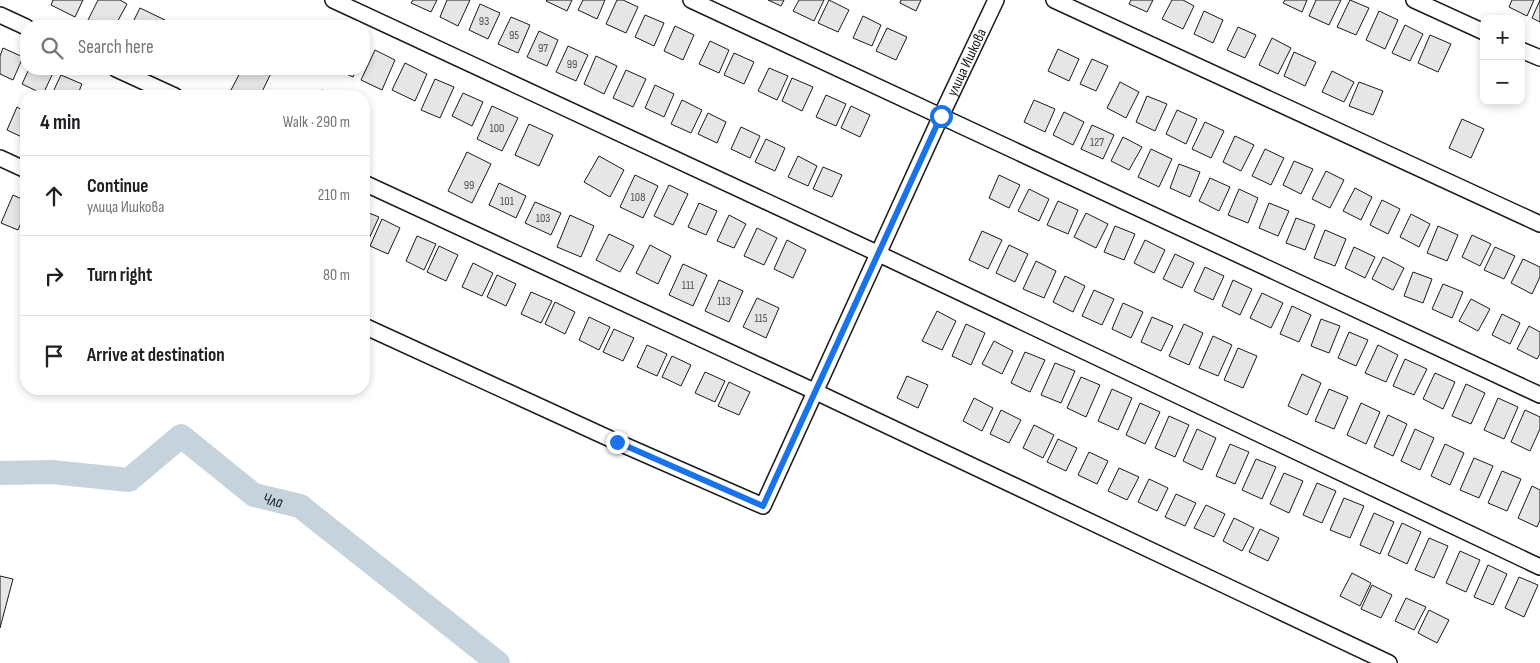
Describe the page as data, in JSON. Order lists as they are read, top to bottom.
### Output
{
  "streets": {
    "street": ["улица Ишкова"]
  },
  "water": ["Чла"],
  "house_numbers": [
    "93",
    "95",
    "97",
    "99",
    "100",
    "127",
    "99",
    "108",
    "101",
    "103",
    "111",
    "113",
    "115"
  ],
  "page": {
    "map_buttons": ["+", "−"],
    "search": "Search here",
    "heading": ["4 min", "Walk · 290 m"],
    "list": [
      ["Continue", "улица Ишкова", "210 m"],
      ["Turn right", "80 m"],
      "Arrive at destination"
    ]
  }
}
